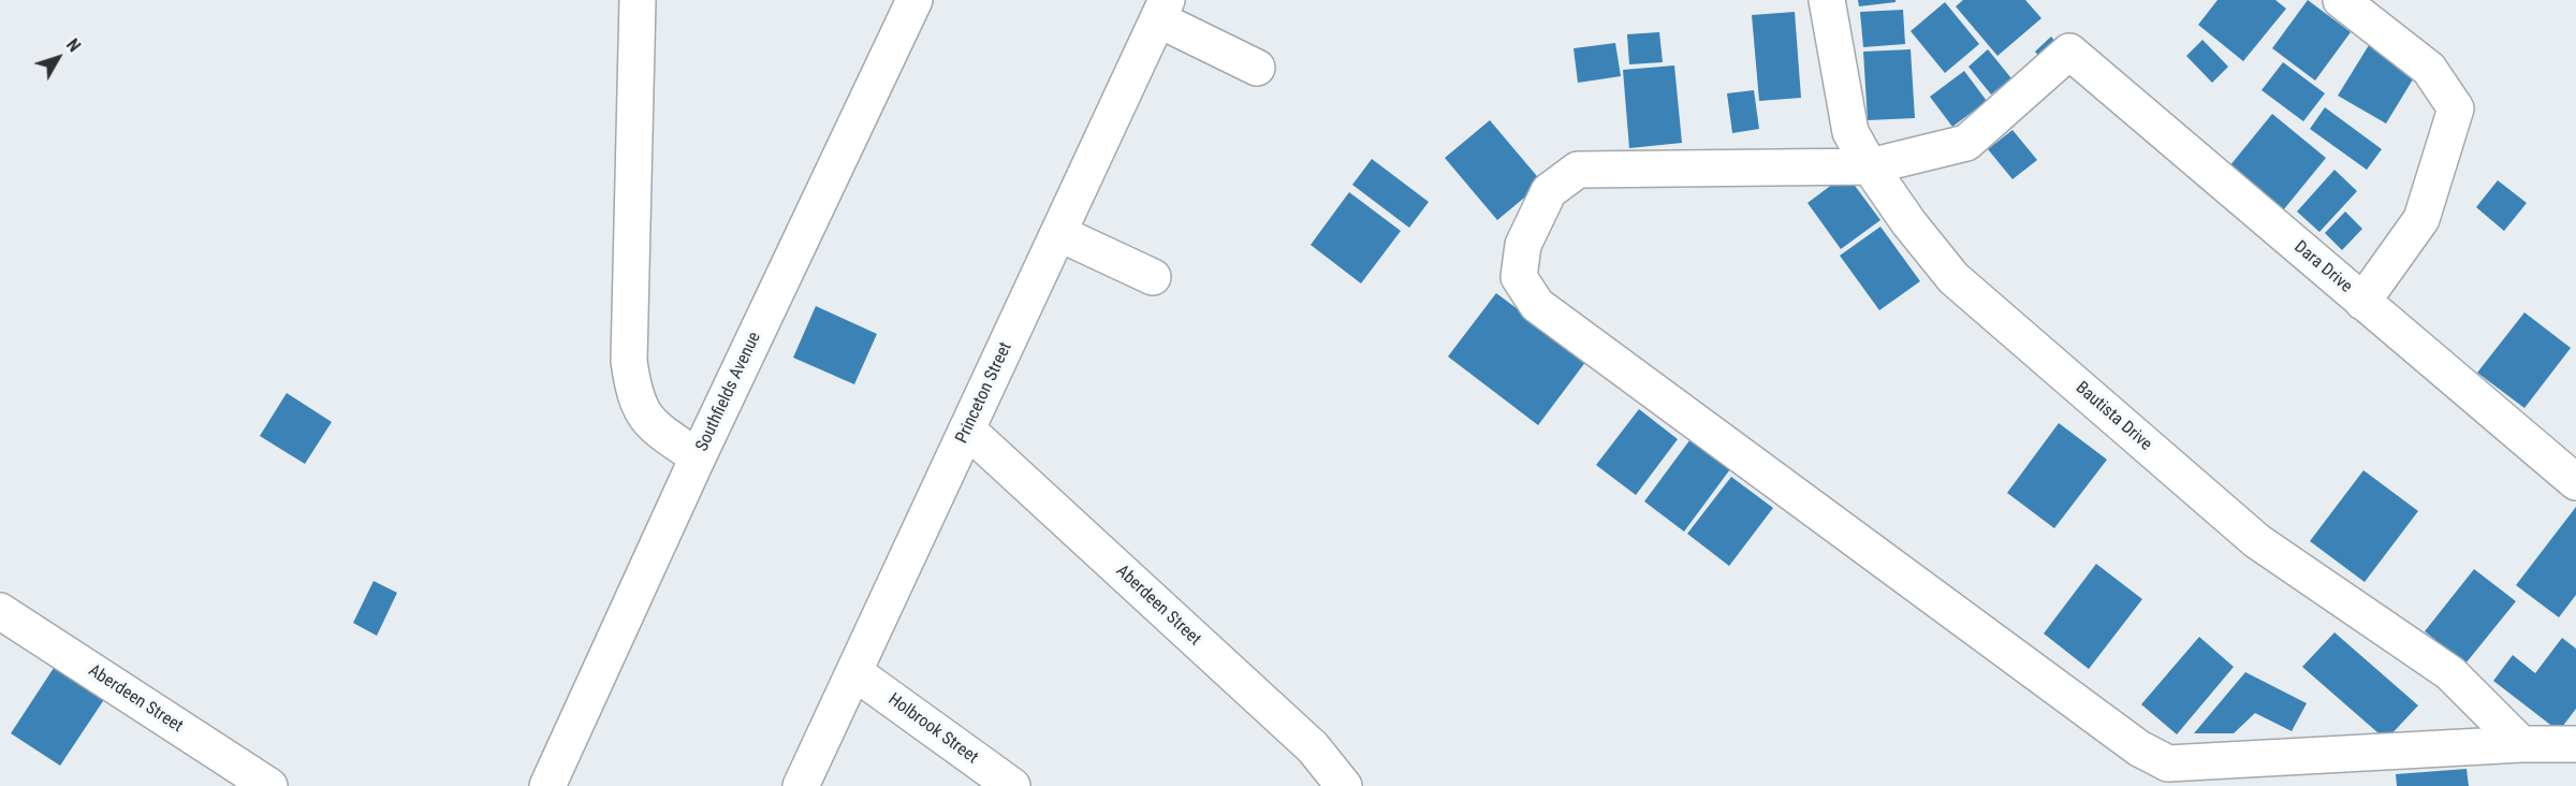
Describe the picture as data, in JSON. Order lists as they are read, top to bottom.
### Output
{
  "streets": {
    "street": [
      "Dara Drive",
      "Southfields Avenue",
      "Princeton Street",
      "Bautista Drive",
      "Aberdeen Street",
      "Holbrook Street"
    ]
  },
  "crossings": [
    ["Dara Drive", "Bautista Drive"],
    ["Princeton Street", "Aberdeen Street"],
    ["Princeton Street", "Holbrook Street"]
  ],
  "north": "top right"
}
